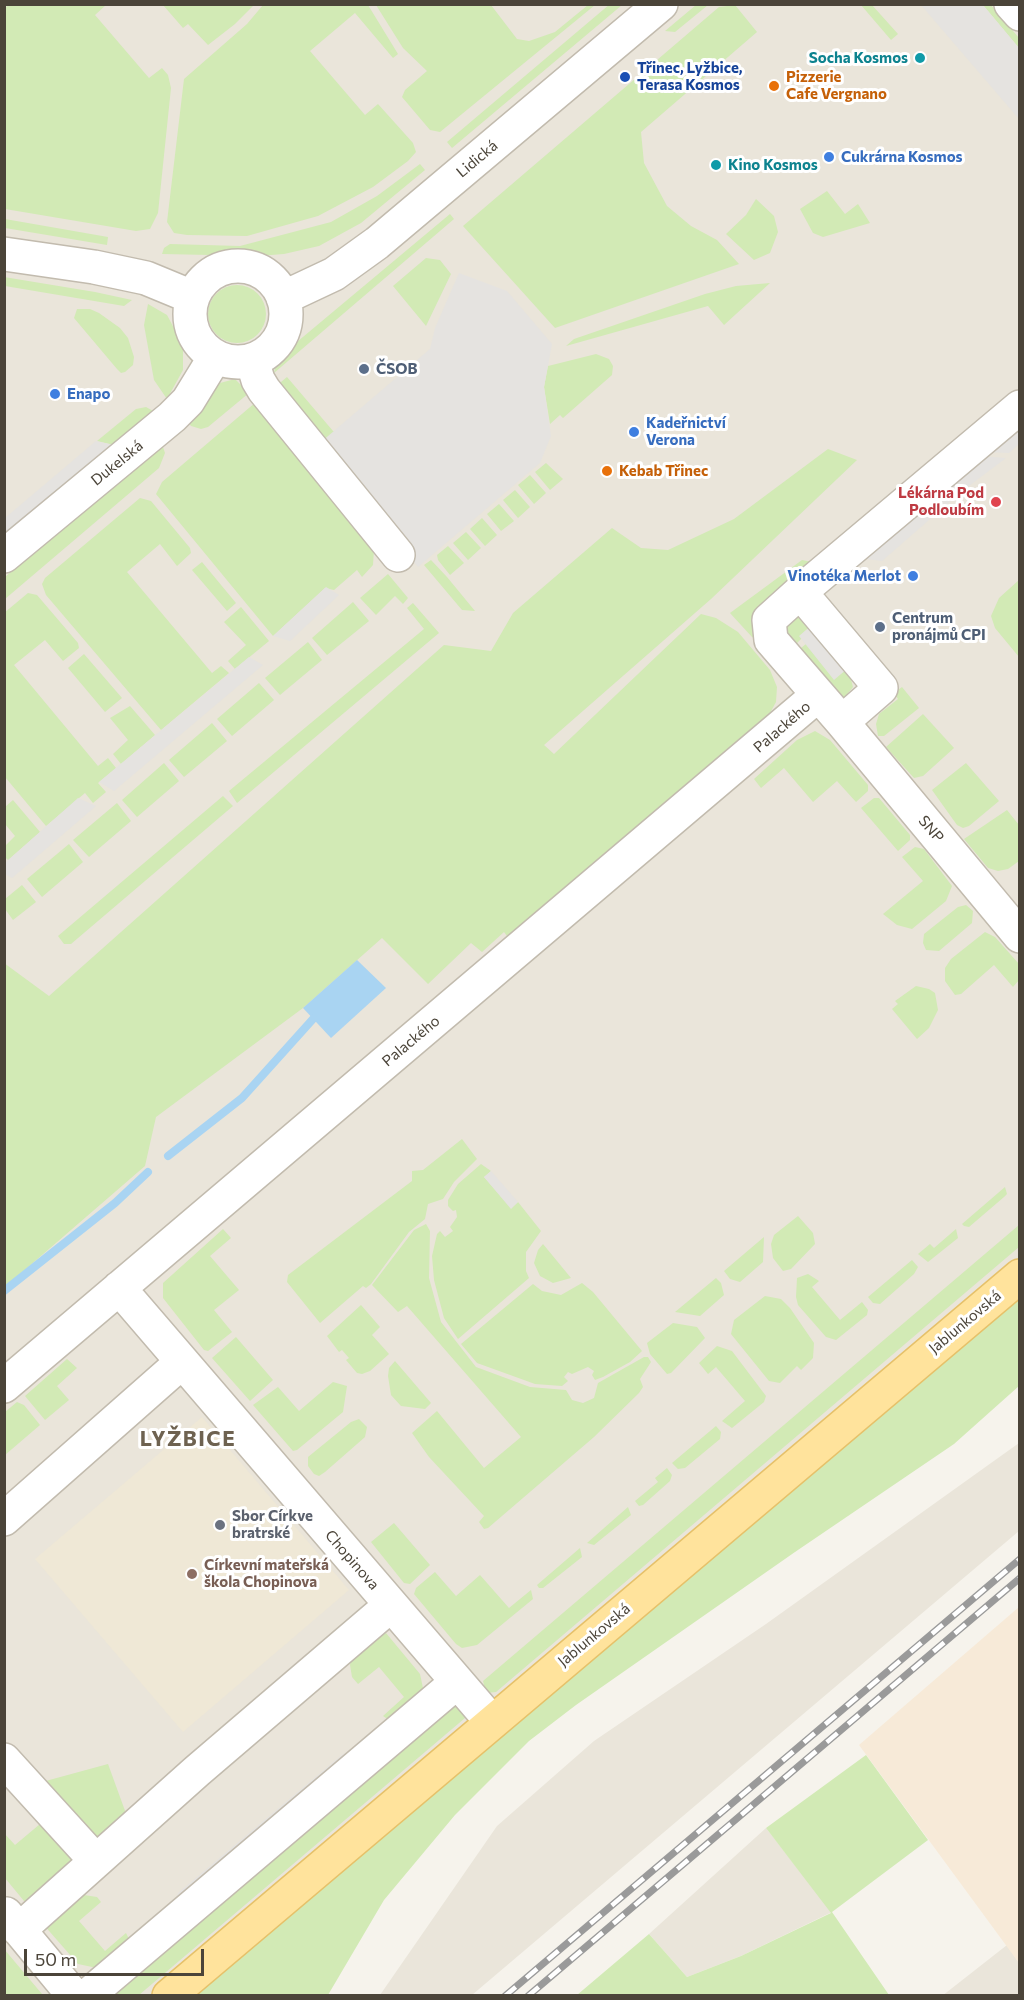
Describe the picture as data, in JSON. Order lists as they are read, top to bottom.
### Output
{
  "streets": {
    "main road": ["Jablunkovská"],
    "street": [
      "Lidická",
      "Dukelská",
      "Palackého",
      "SNP",
      "Chopinova"
    ]
  },
  "crossings": [
    ["Lidická", "Dukelská"],
    ["Palackého", "SNP"],
    ["Palackého", "Chopinova"],
    ["Jablunkovská", "Chopinova"]
  ],
  "districts": ["LYŽBICE"],
  "places": [
    "Socha Kosmos",
    "Třinec, Lyžbice, Terasa Kosmos",
    "Pizzerie Cafe Vergnano",
    "Cukrárna Kosmos",
    "Kino Kosmos",
    "ČSOB",
    "Enapo",
    "Kadeřnictví Verona",
    "Kebab Třinec",
    "Lékárna Pod Podloubím",
    "Vinotéka Merlot",
    "Centrum pronájmů CPI",
    "Sbor Církve bratrské",
    "Církevní mateřská škola Chopinova"
  ],
  "scale_bar": "50 m"
}
